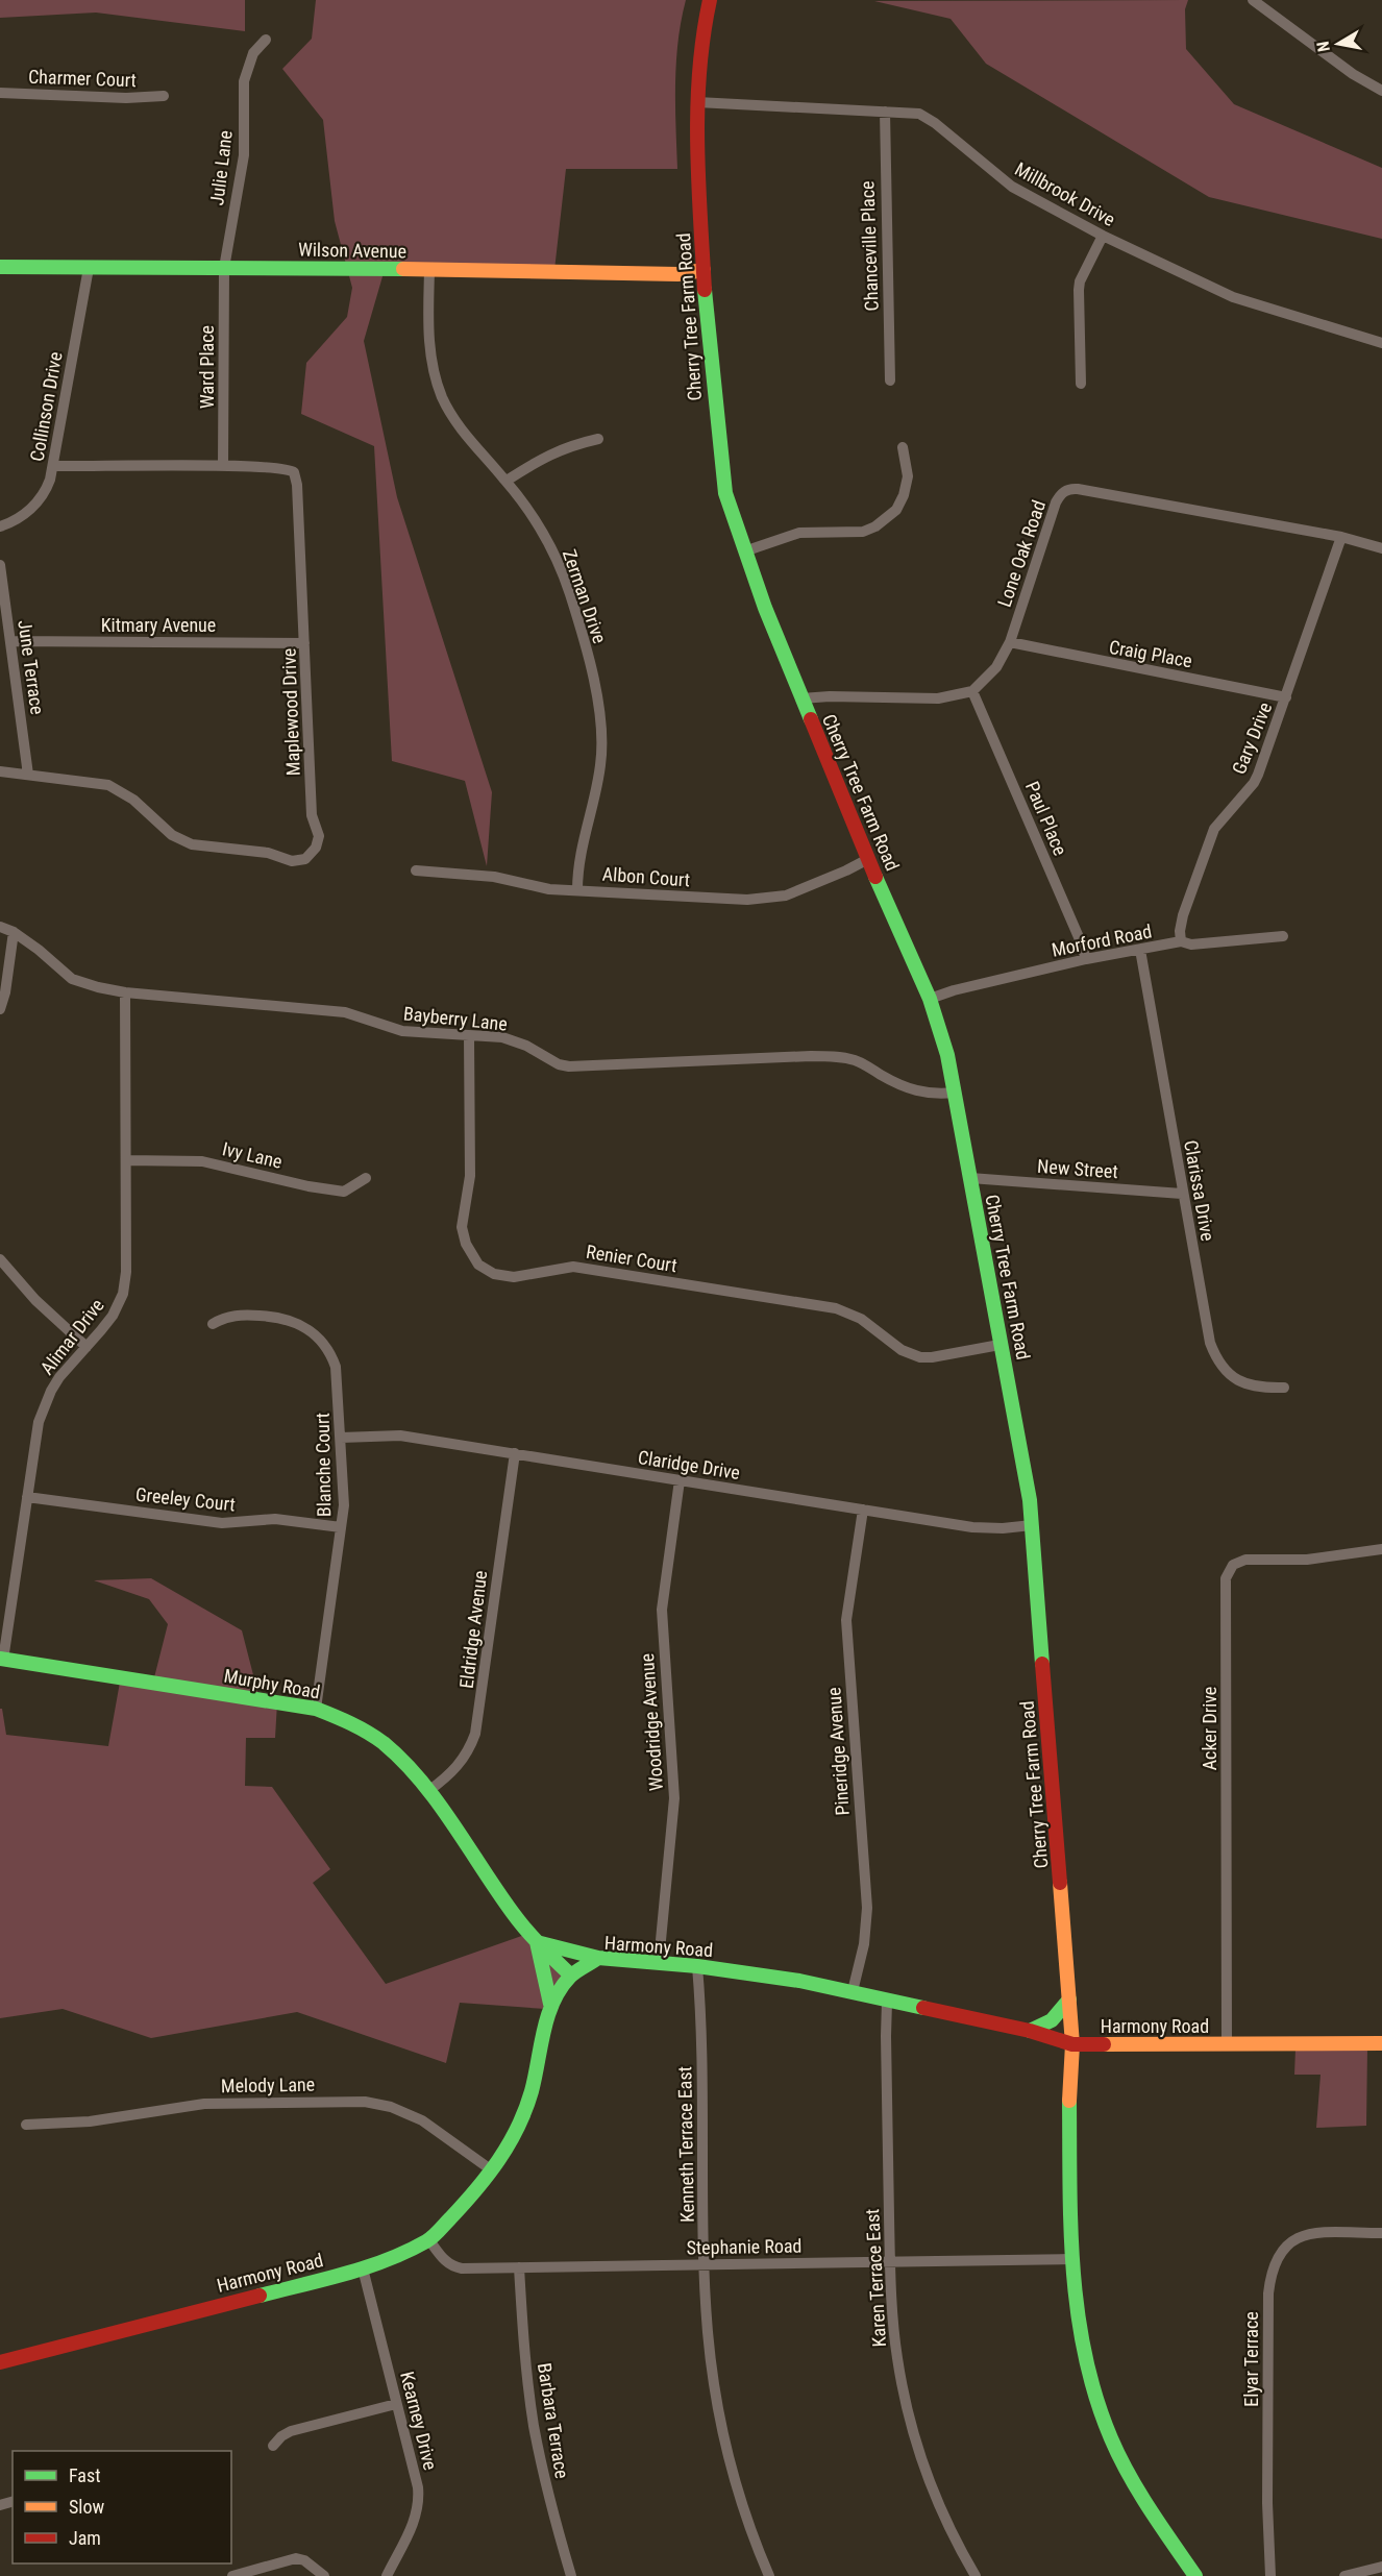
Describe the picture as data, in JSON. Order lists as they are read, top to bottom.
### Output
{
  "streets": {
    "street": [
      "Charmer Court",
      "Julie Lane",
      "Millbrook Drive",
      "Chanceville Place",
      "Wilson Avenue",
      "Cherry Tree Farm Road",
      "Ward Place",
      "Collinson Drive",
      "Lone Oak Road",
      "Zerman Drive",
      "Kitmary Avenue",
      "Craig Place",
      "June Terrace",
      "Maplewood Drive",
      "Gary Drive",
      "Paul Place",
      "Albon Court",
      "Morford Road",
      "Bayberry Lane",
      "Ivy Lane",
      "New Street",
      "Clarissa Drive",
      "Renier Court",
      "Alimar Drive",
      "Blanche Court",
      "Claridge Drive",
      "Greeley Court",
      "Eldridge Avenue",
      "Murphy Road",
      "Woodridge Avenue",
      "Acker Drive",
      "Pineridge Avenue",
      "Harmony Road",
      "Melody Lane",
      "Kenneth Terrace East",
      "Stephanie Road",
      "Karen Terrace East",
      "Elyar Terrace",
      "Kearney Drive",
      "Barbara Terrace"
    ]
  },
  "crossings": [
    ["Julie Lane", "Wilson Avenue"],
    ["Julie Lane", "Ward Place"],
    ["Millbrook Drive", "Chanceville Place"],
    ["Millbrook Drive", "Cherry Tree Farm Road"],
    ["Wilson Avenue", "Cherry Tree Farm Road"],
    ["Wilson Avenue", "Ward Place"],
    ["Wilson Avenue", "Collinson Drive"],
    ["Wilson Avenue", "Zerman Drive"],
    ["Cherry Tree Farm Road", "Albon Court"],
    ["Cherry Tree Farm Road", "Morford Road"],
    ["Cherry Tree Farm Road", "Bayberry Lane"],
    ["Cherry Tree Farm Road", "New Street"],
    ["Cherry Tree Farm Road", "Renier Court"],
    ["Cherry Tree Farm Road", "Claridge Drive"],
    ["Cherry Tree Farm Road", "Harmony Road"],
    ["Cherry Tree Farm Road", "Stephanie Road"],
    ["Ward Place", "Maplewood Drive"],
    ["Collinson Drive", "Maplewood Drive"],
    ["Lone Oak Road", "Craig Place"],
    ["Lone Oak Road", "Gary Drive"],
    ["Lone Oak Road", "Paul Place"],
    ["Zerman Drive", "Albon Court"],
    ["Kitmary Avenue", "June Terrace"],
    ["Kitmary Avenue", "Maplewood Drive"],
    ["Craig Place", "Gary Drive"],
    ["June Terrace", "Maplewood Drive"],
    ["Gary Drive", "Morford Road"],
    ["Paul Place", "Morford Road"],
    ["Morford Road", "Clarissa Drive"],
    ["Bayberry Lane", "Renier Court"],
    ["Bayberry Lane", "Alimar Drive"],
    ["Ivy Lane", "Alimar Drive"],
    ["New Street", "Clarissa Drive"],
    ["Alimar Drive", "Greeley Court"],
    ["Alimar Drive", "Murphy Road"],
    ["Blanche Court", "Claridge Drive"],
    ["Blanche Court", "Greeley Court"],
    ["Blanche Court", "Murphy Road"],
    ["Claridge Drive", "Eldridge Avenue"],
    ["Claridge Drive", "Woodridge Avenue"],
    ["Claridge Drive", "Pineridge Avenue"],
    ["Eldridge Avenue", "Murphy Road"],
    ["Murphy Road", "Harmony Road"],
    ["Woodridge Avenue", "Harmony Road"],
    ["Acker Drive", "Harmony Road"],
    ["Pineridge Avenue", "Harmony Road"],
    ["Harmony Road", "Melody Lane"],
    ["Harmony Road", "Kenneth Terrace East"],
    ["Harmony Road", "Stephanie Road"],
    ["Harmony Road", "Karen Terrace East"],
    ["Harmony Road", "Kearney Drive"],
    ["Kenneth Terrace East", "Stephanie Road"],
    ["Stephanie Road", "Karen Terrace East"],
    ["Stephanie Road", "Barbara Terrace"]
  ],
  "legend": ["Fast", "Slow", "Jam"],
  "north": "left"
}
